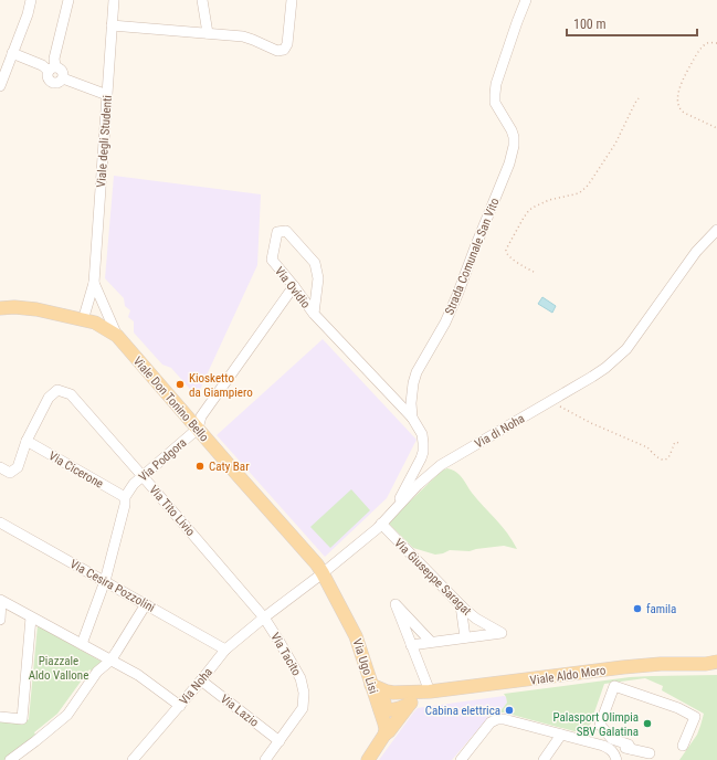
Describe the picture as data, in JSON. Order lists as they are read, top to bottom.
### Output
{
  "streets": {
    "main road": ["Viale Don Tonino Bello", "Via Ugo Lisi", "Viale Aldo Moro"],
    "street": [
      "Viale degli Studenti",
      "Strada Comunale San Vito",
      "Via Ovidio",
      "Via di Noha",
      "Via Podgora",
      "Via Cicerone",
      "Via Tito Livio",
      "Via Giuseppe Saragat",
      "Via Cesira Pozzolini",
      "Via Tacito",
      "Via Noha",
      "Via Lazio"
    ]
  },
  "crossings": [
    ["Viale degli Studenti", "Viale Don Tonino Bello"],
    ["Strada Comunale San Vito", "Via Ovidio"],
    ["Strada Comunale San Vito", "Via di Noha"],
    ["Via Ovidio", "Via Podgora"],
    ["Viale Don Tonino Bello", "Via di Noha"],
    ["Viale Don Tonino Bello", "Via Podgora"],
    ["Viale Don Tonino Bello", "Via Ugo Lisi"],
    ["Via di Noha", "Via Tito Livio"],
    ["Via di Noha", "Via Giuseppe Saragat"],
    ["Via di Noha", "Via Tacito"],
    ["Via di Noha", "Via Ugo Lisi"],
    ["Via di Noha", "Via Noha"],
    ["Via Podgora", "Via Cicerone"],
    ["Via Podgora", "Via Tito Livio"],
    ["Via Podgora", "Via Cesira Pozzolini"],
    ["Via Cicerone", "Via Tito Livio"],
    ["Via Tito Livio", "Via Tacito"],
    ["Via Tito Livio", "Via Noha"],
    ["Via Cesira Pozzolini", "Via Noha"],
    ["Via Tacito", "Via Noha"],
    ["Via Tacito", "Via Lazio"],
    ["Via Ugo Lisi", "Viale Aldo Moro"],
    ["Via Noha", "Via Lazio"]
  ],
  "parks": ["Piazzale Aldo Vallone"],
  "places": [
    "Kiosketto da Giampiero",
    "Caty Bar",
    "famila",
    "Cabina elettrica",
    "Palasport Olimpia SBV Galatina"
  ],
  "scale_bar": "100 m"
}
